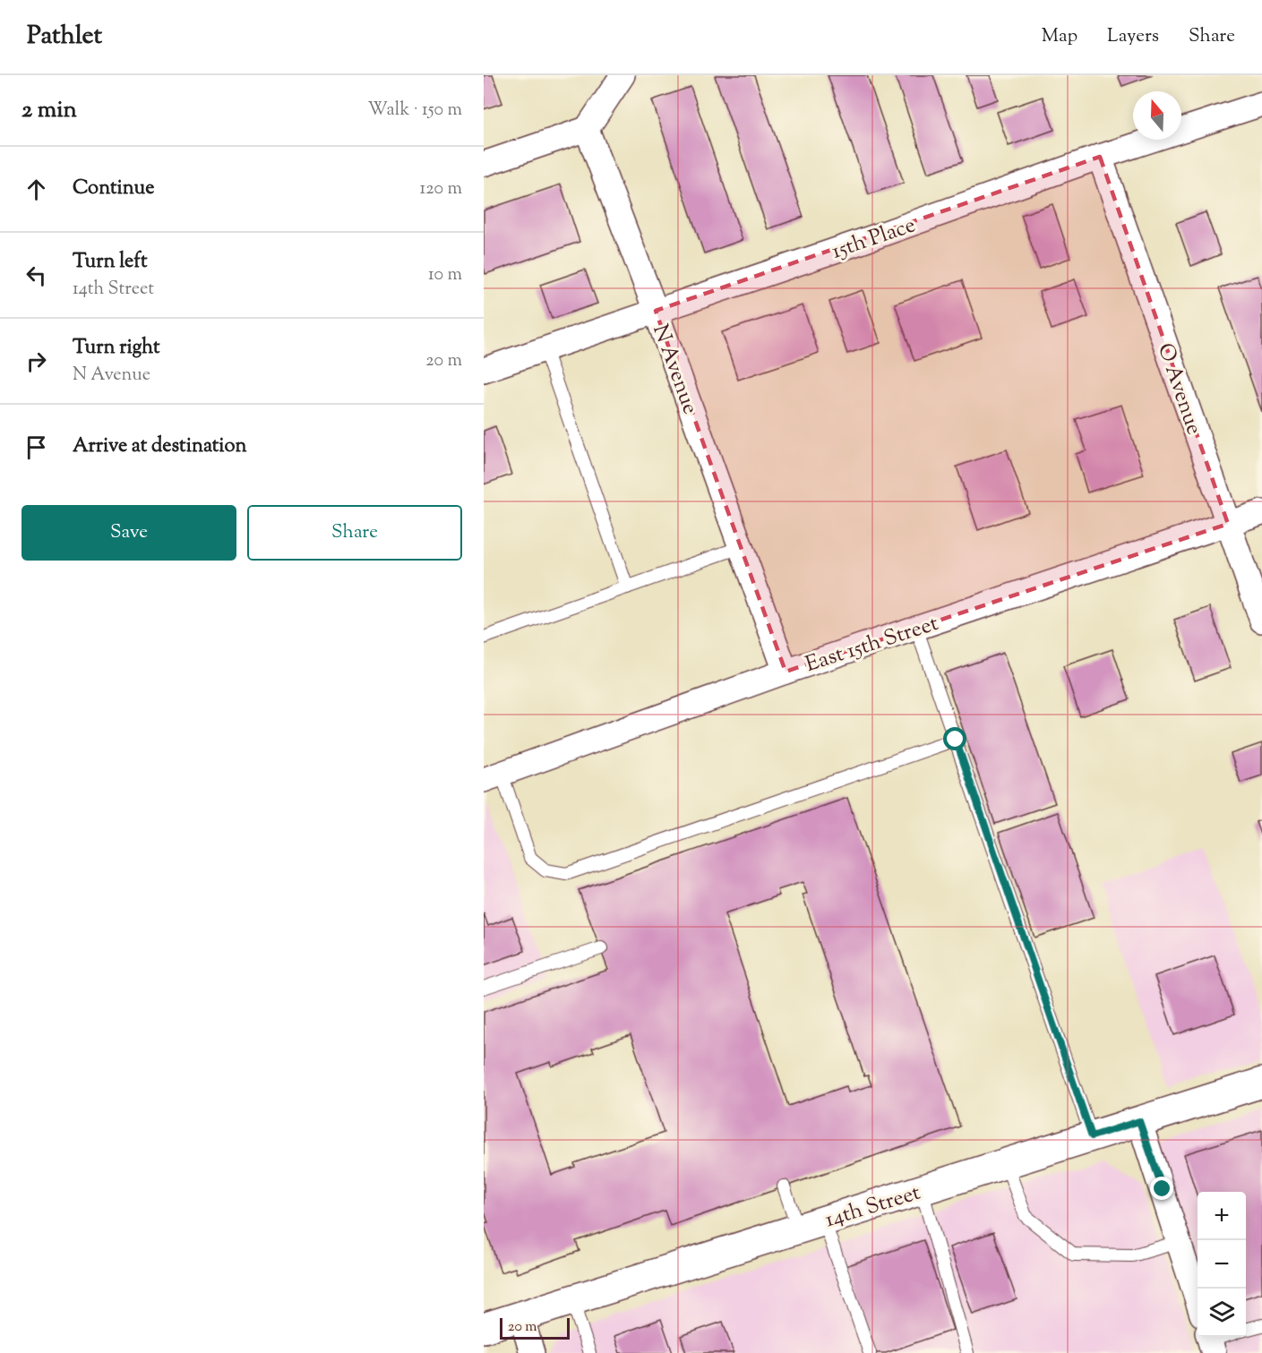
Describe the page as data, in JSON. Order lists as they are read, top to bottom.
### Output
{
  "streets": {
    "main road": ["14th Street"],
    "street": [
      "15th Place",
      "N Avenue",
      "O Avenue",
      "East 15th Street"
    ]
  },
  "crossings": [
    ["15th Place", "N Avenue"],
    ["15th Place", "O Avenue"],
    ["N Avenue", "East 15th Street"],
    ["O Avenue", "East 15th Street"]
  ],
  "scale_bar": "20 m",
  "north": "top",
  "page": {
    "header": "Pathlet",
    "nav": ["Map", "Layers", "Share"],
    "heading": ["2 min", "Walk · 150 m"],
    "list": [
      ["Continue", "120 m"],
      ["Turn left", "14th Street", "10 m"],
      ["Turn right", "N Avenue", "20 m"],
      "Arrive at destination"
    ],
    "buttons": ["Save", "Share"],
    "map_buttons": ["+", "−"],
    "scale": "20 m"
  }
}
